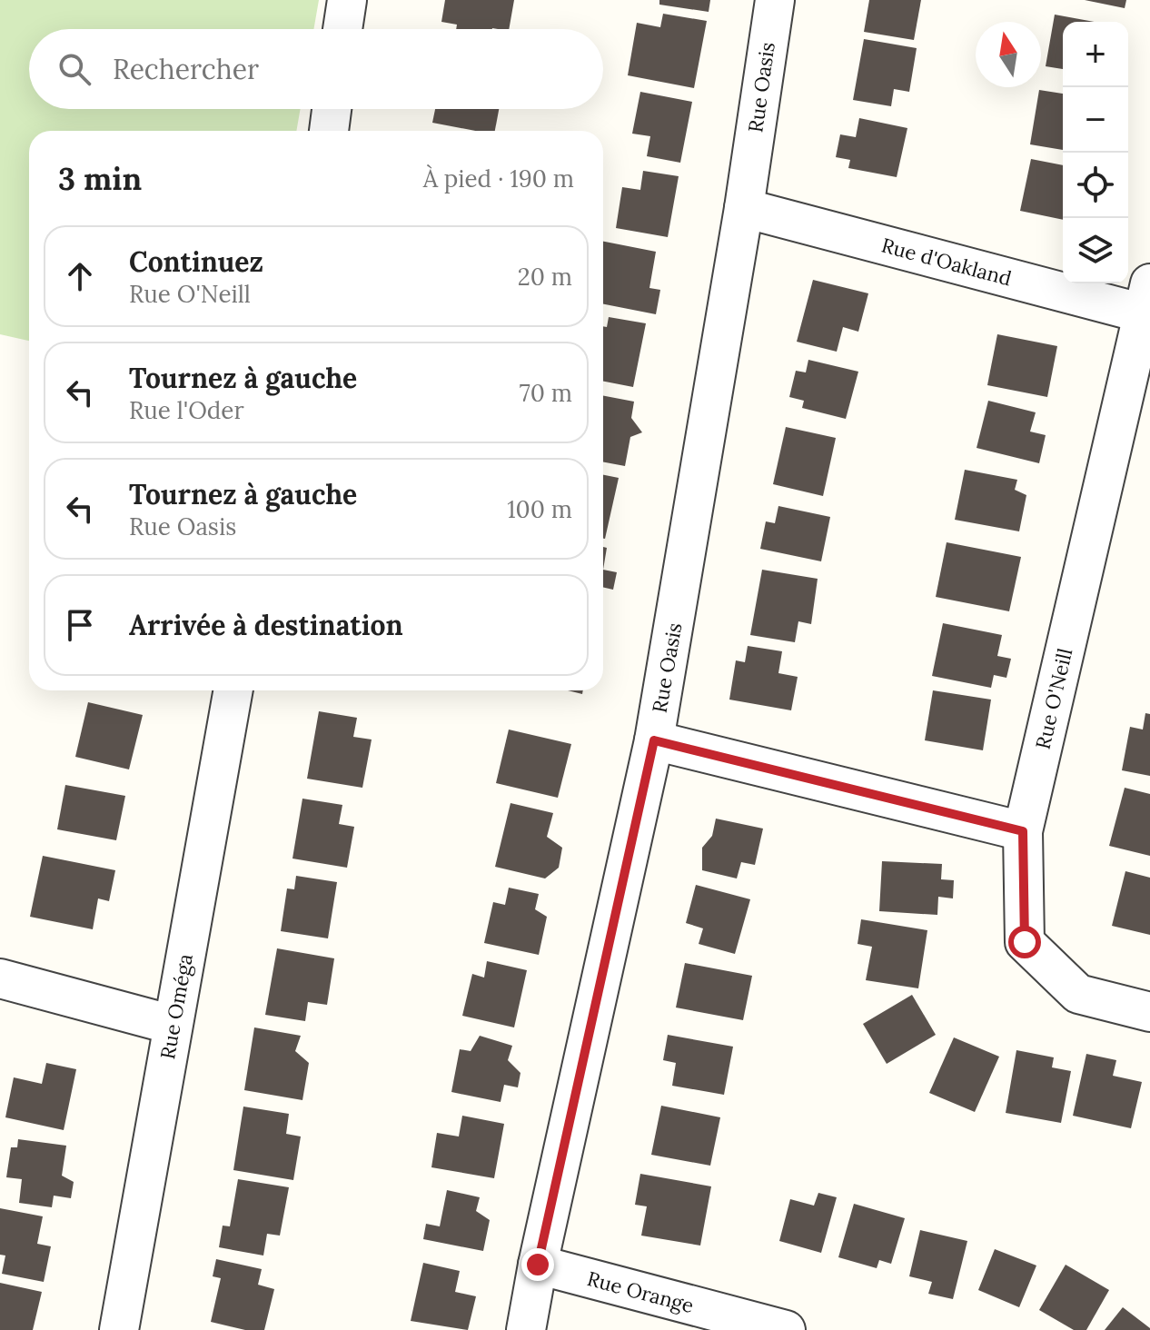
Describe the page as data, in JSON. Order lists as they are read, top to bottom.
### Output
{
  "streets": {
    "street": [
      "Rue Oasis",
      "Rue d'Oakland",
      "Rue O'Neill",
      "Rue Oméga",
      "Rue Orange"
    ]
  },
  "crossings": [
    ["Rue Oasis", "Rue d'Oakland"],
    ["Rue Oasis", "Rue Orange"],
    ["Rue d'Oakland", "Rue O'Neill"]
  ],
  "north": "top",
  "page": {
    "map_buttons": ["+", "−"],
    "search": "Rechercher",
    "heading": ["3 min", "À pied · 190 m"],
    "list": [
      ["Continuez", "Rue O'Neill", "20 m"],
      ["Tournez à gauche", "Rue l'Oder", "70 m"],
      ["Tournez à gauche", "Rue Oasis", "100 m"],
      "Arrivée à destination"
    ]
  }
}
